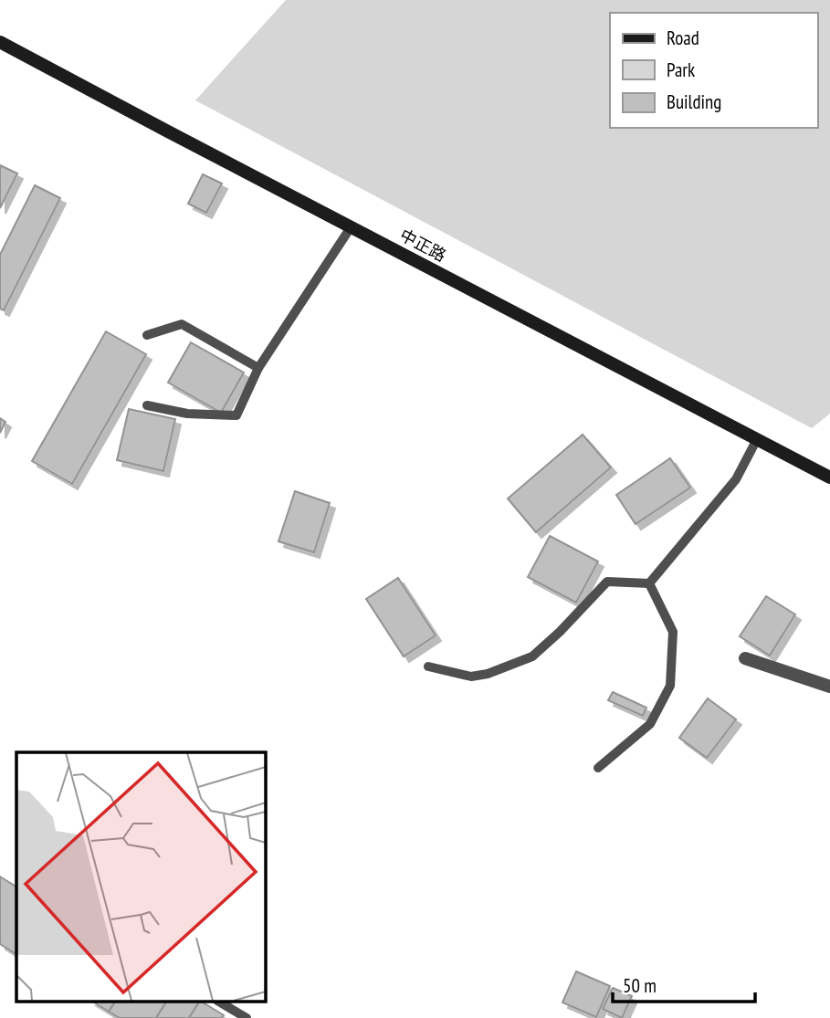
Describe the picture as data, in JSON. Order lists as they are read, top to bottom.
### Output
{
  "streets": {
    "main road": ["中正路"]
  },
  "legend": ["Road", "Park", "Building"],
  "scale_bar": "50 m"
}
